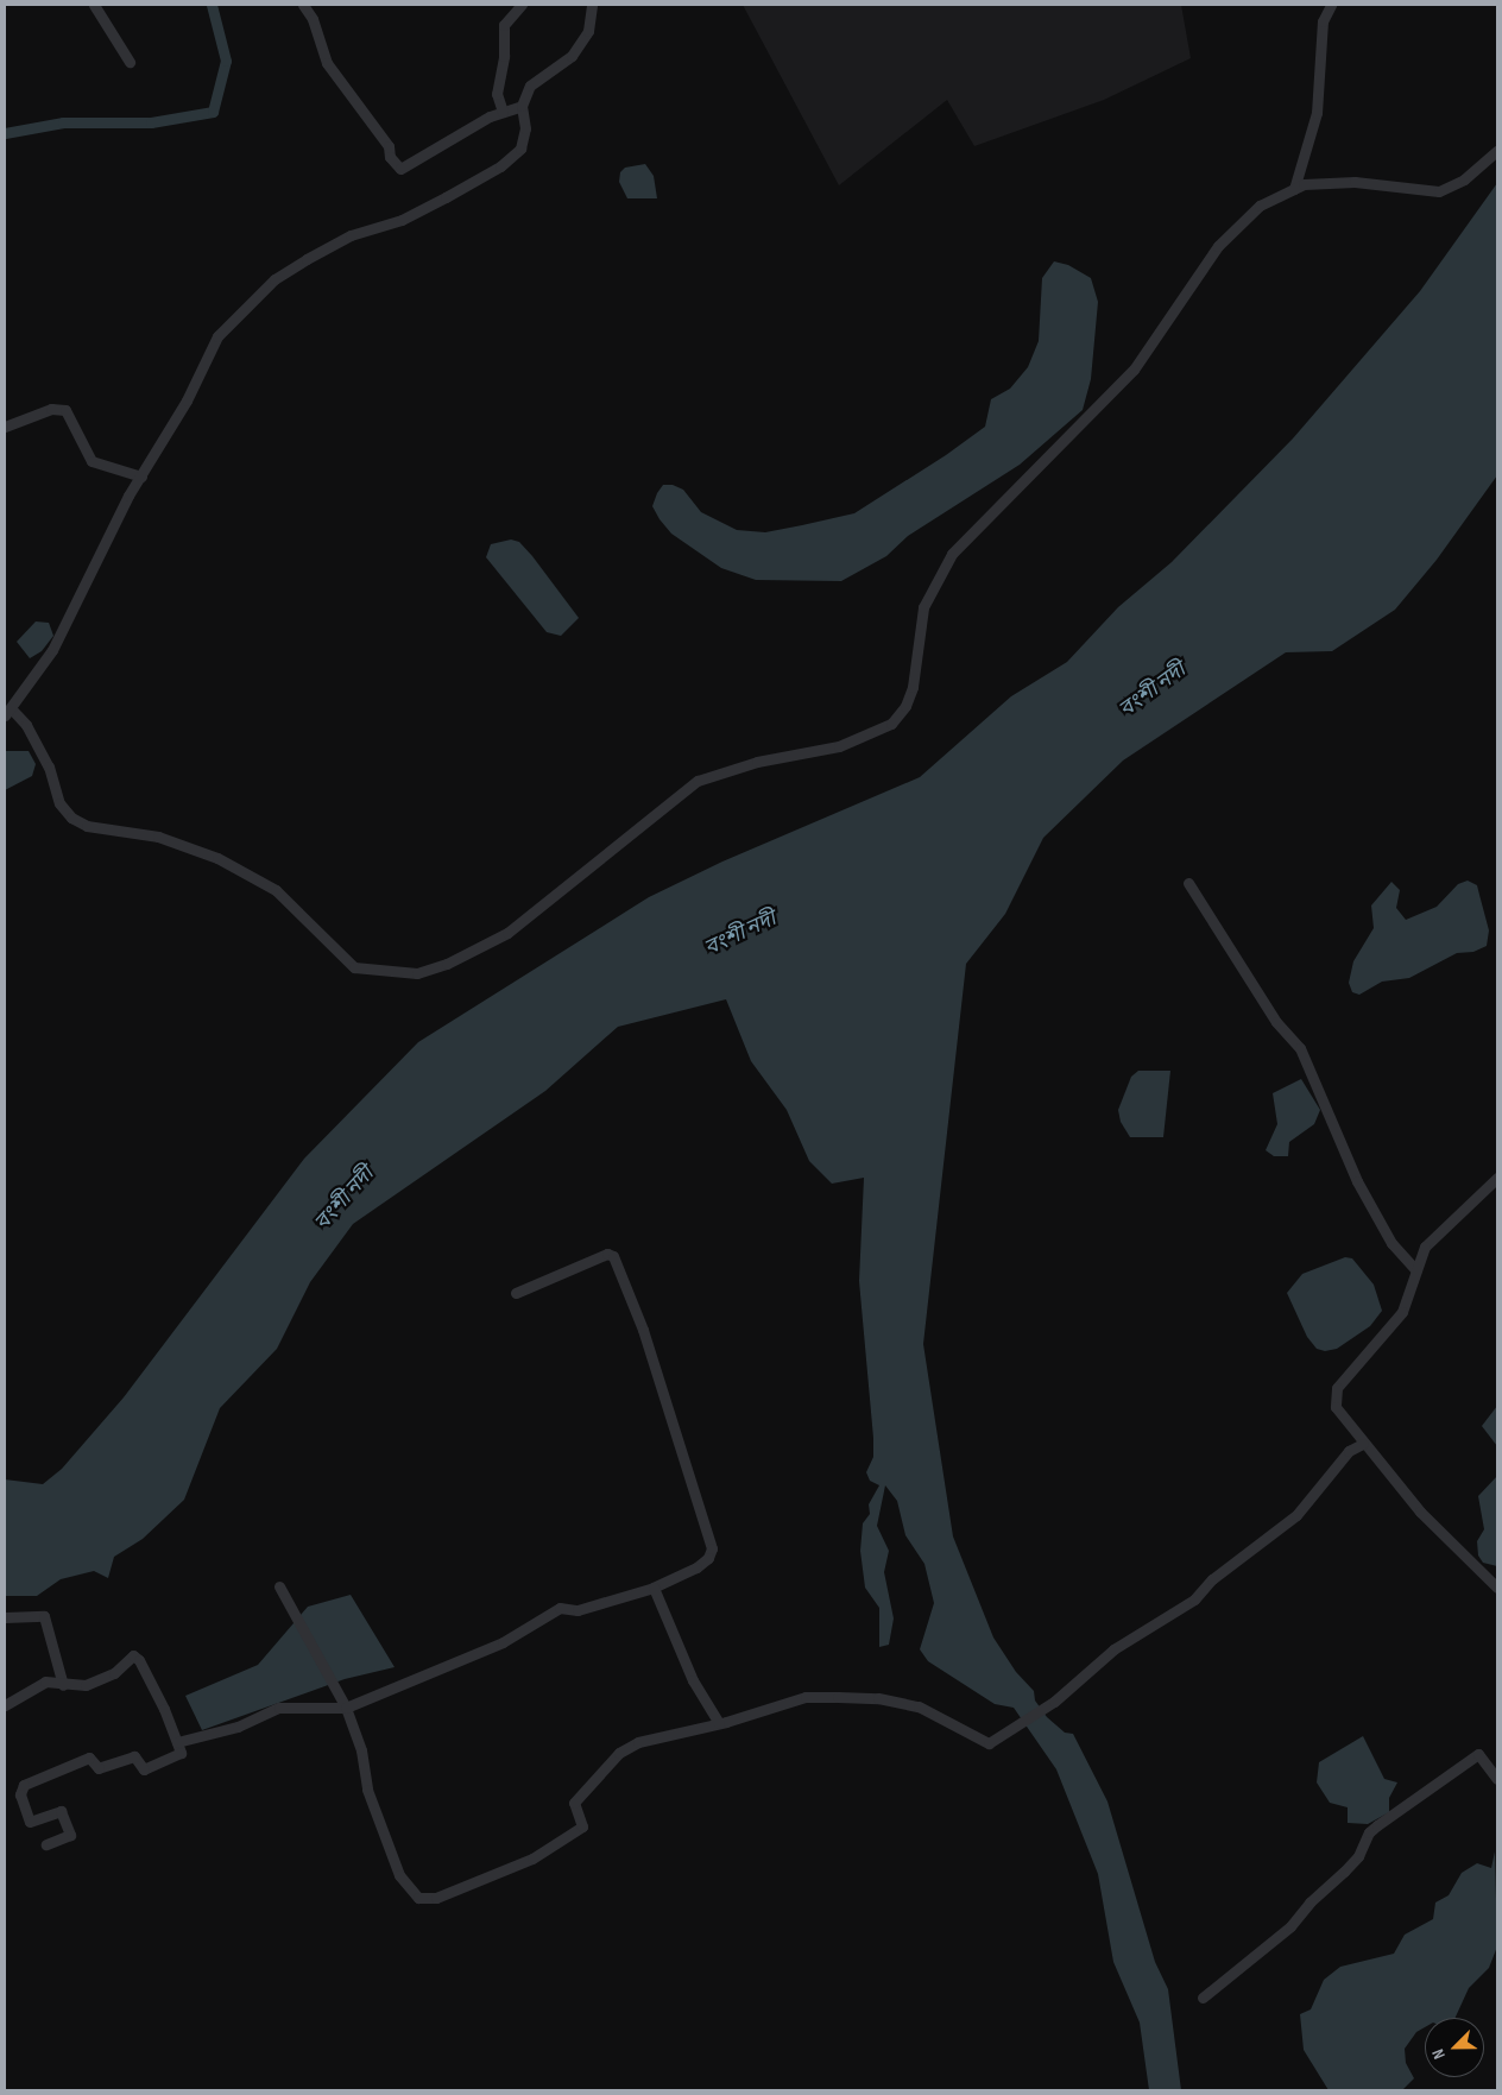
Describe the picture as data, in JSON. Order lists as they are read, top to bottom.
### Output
{
  "water": ["বংশী নদী"],
  "north": "bottom left"
}
